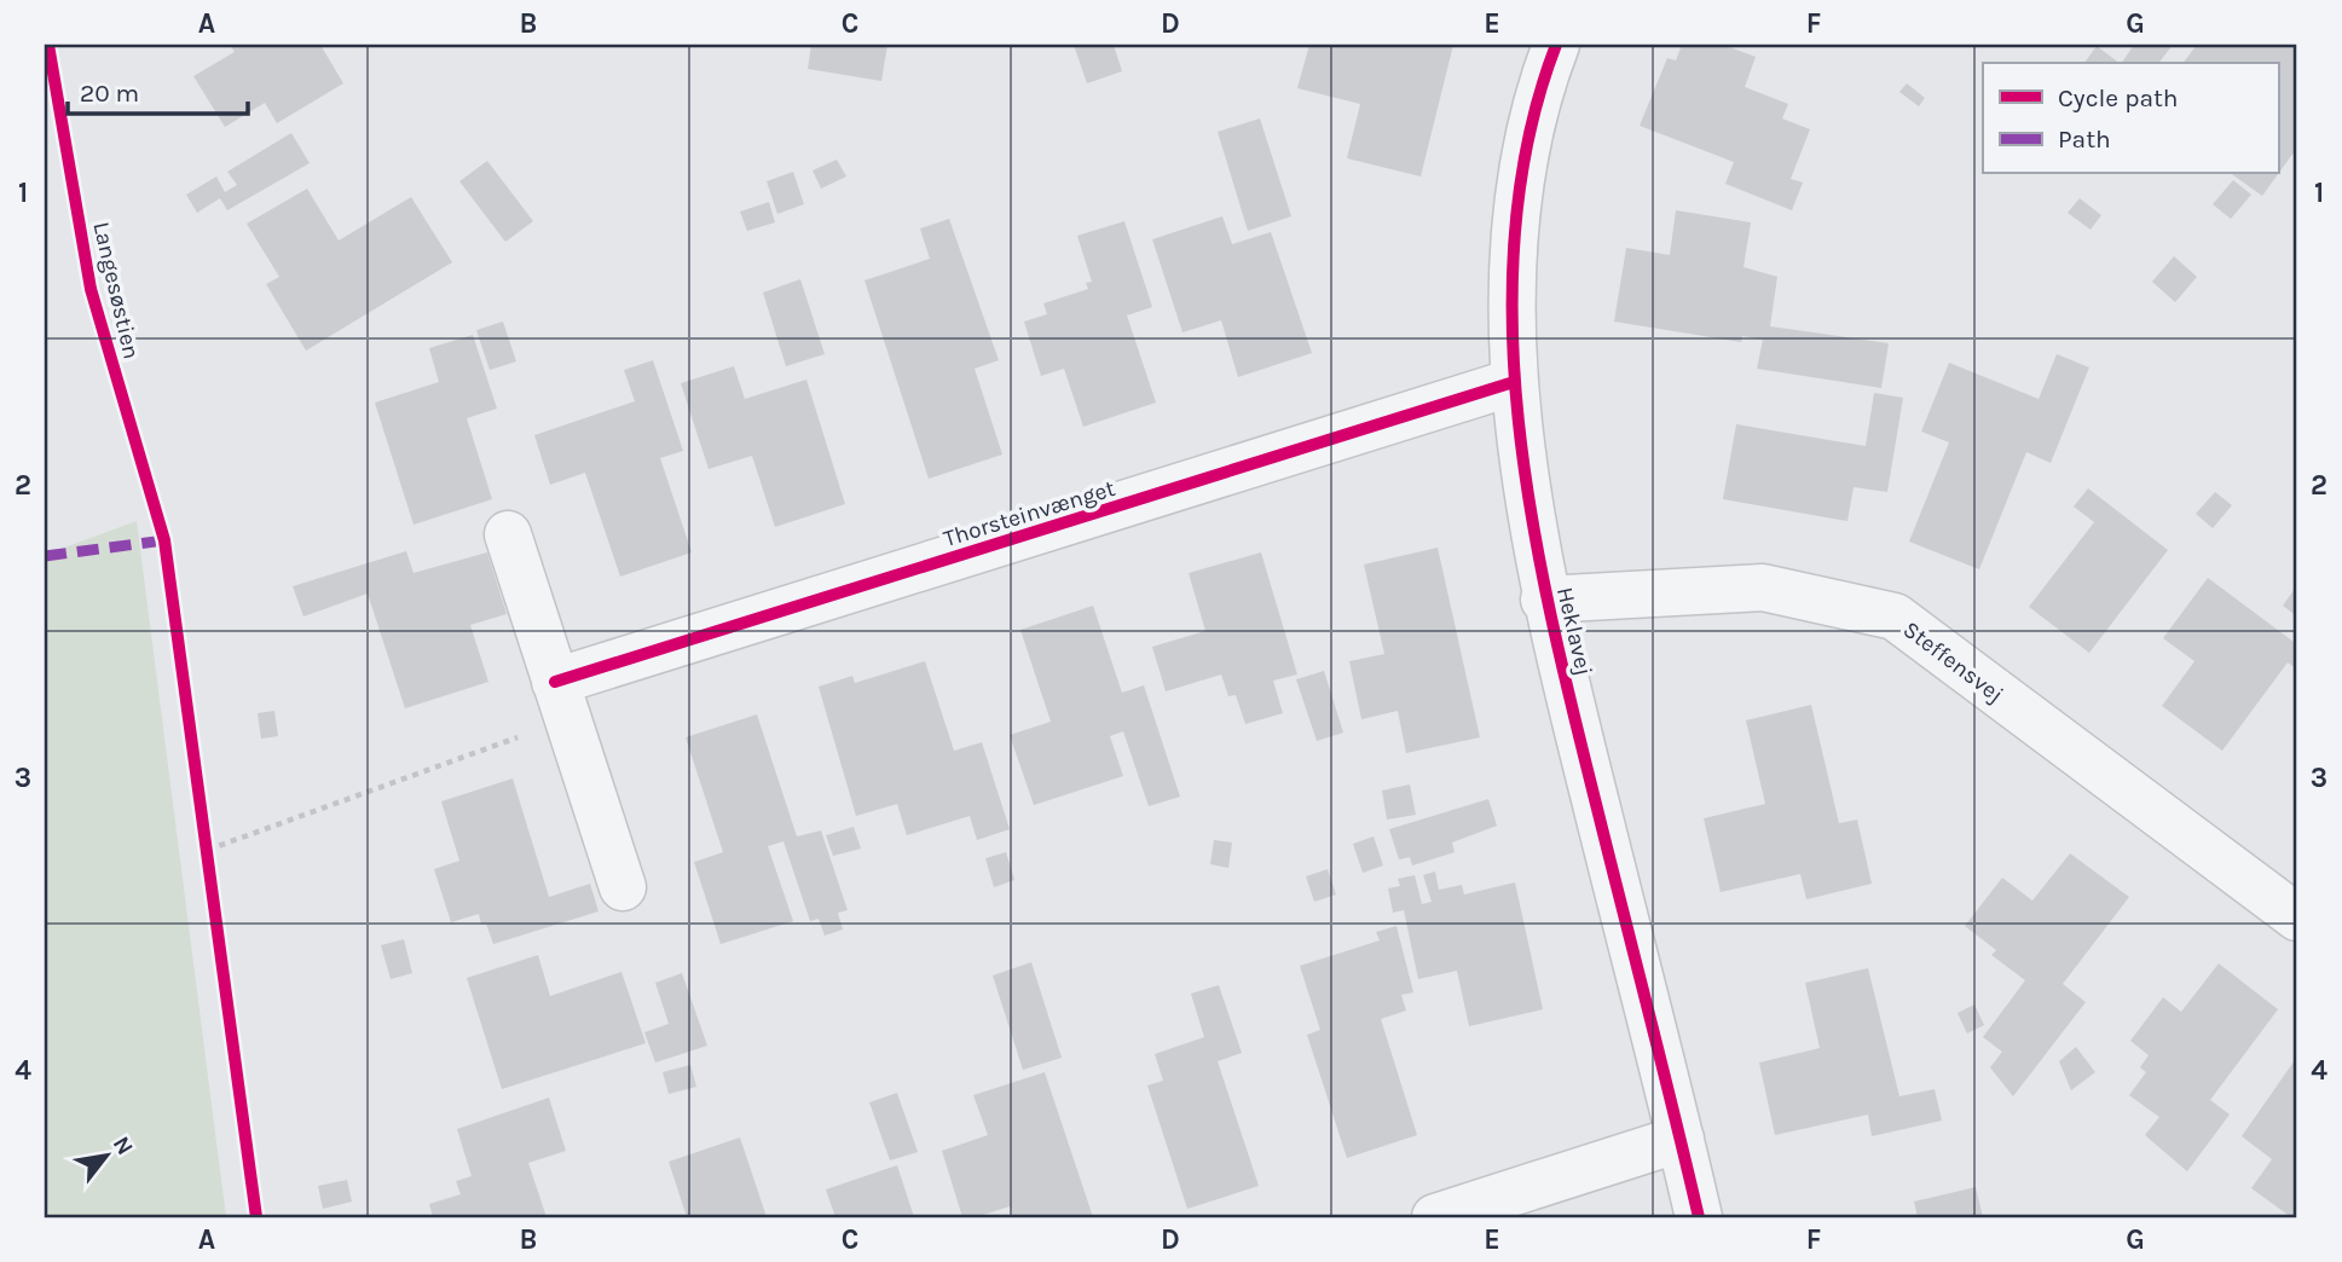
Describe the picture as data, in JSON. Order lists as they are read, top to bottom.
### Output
{
  "streets": {
    "street": ["Thorsteinvænget", "Heklavej", "Steffensvej"],
    "cycle path": ["Langesøstien"]
  },
  "crossings": [
    ["Thorsteinvænget", "Heklavej"],
    ["Heklavej", "Steffensvej"]
  ],
  "legend": ["Cycle path", "Path"],
  "scale_bar": "20 m",
  "north": "top right",
  "grid": {
    "columns": [
      "A",
      "B",
      "C",
      "D",
      "E",
      "F",
      "G"
    ],
    "rows": [
      "1",
      "2",
      "3",
      "4"
    ]
  }
}
